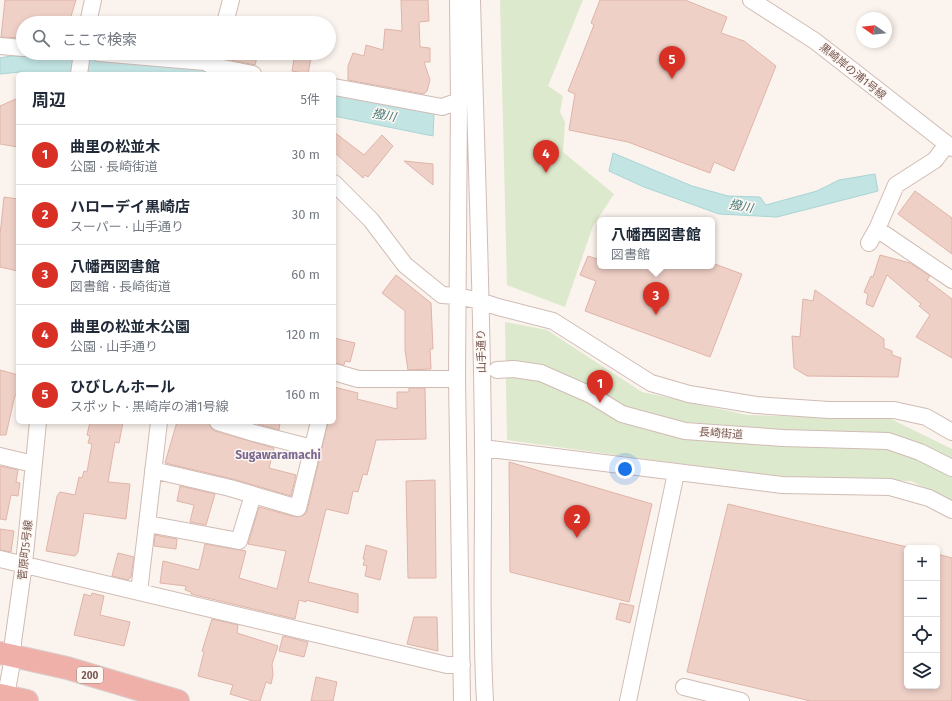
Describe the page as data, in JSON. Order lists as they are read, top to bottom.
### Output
{
  "streets": {
    "highway": ["200"],
    "street": [
      "黒崎岸の浦1号線",
      "山手通り",
      "長崎街道",
      "菅原町5号線"
    ]
  },
  "crossings": [
    ["菅原町5号線", "200"]
  ],
  "districts": ["Sugawaramachi"],
  "water": ["撥川"],
  "north": "left",
  "page": {
    "search": "ここで検索",
    "pins": [
      "5",
      "4",
      "3",
      "1",
      "2"
    ],
    "heading": ["周辺", "5件"],
    "list": [
      {
        "mark": "1",
        "name": "曲里の松並木",
        "note": "公園 · 長崎街道",
        "value": "30 m"
      },
      {
        "mark": "2",
        "name": "ハローデイ黒崎店",
        "note": "スーパー · 山手通り",
        "value": "30 m"
      },
      {
        "mark": "3",
        "name": "八幡西図書館",
        "note": "図書館 · 長崎街道",
        "value": "60 m"
      },
      {
        "mark": "4",
        "name": "曲里の松並木公園",
        "note": "公園 · 山手通り",
        "value": "120 m"
      },
      {
        "mark": "5",
        "name": "ひびしんホール",
        "note": "スポット · 黒崎岸の浦1号線",
        "value": "160 m"
      }
    ],
    "popup": ["八幡西図書館", "図書館"],
    "map_buttons": ["+", "−"]
  }
}
